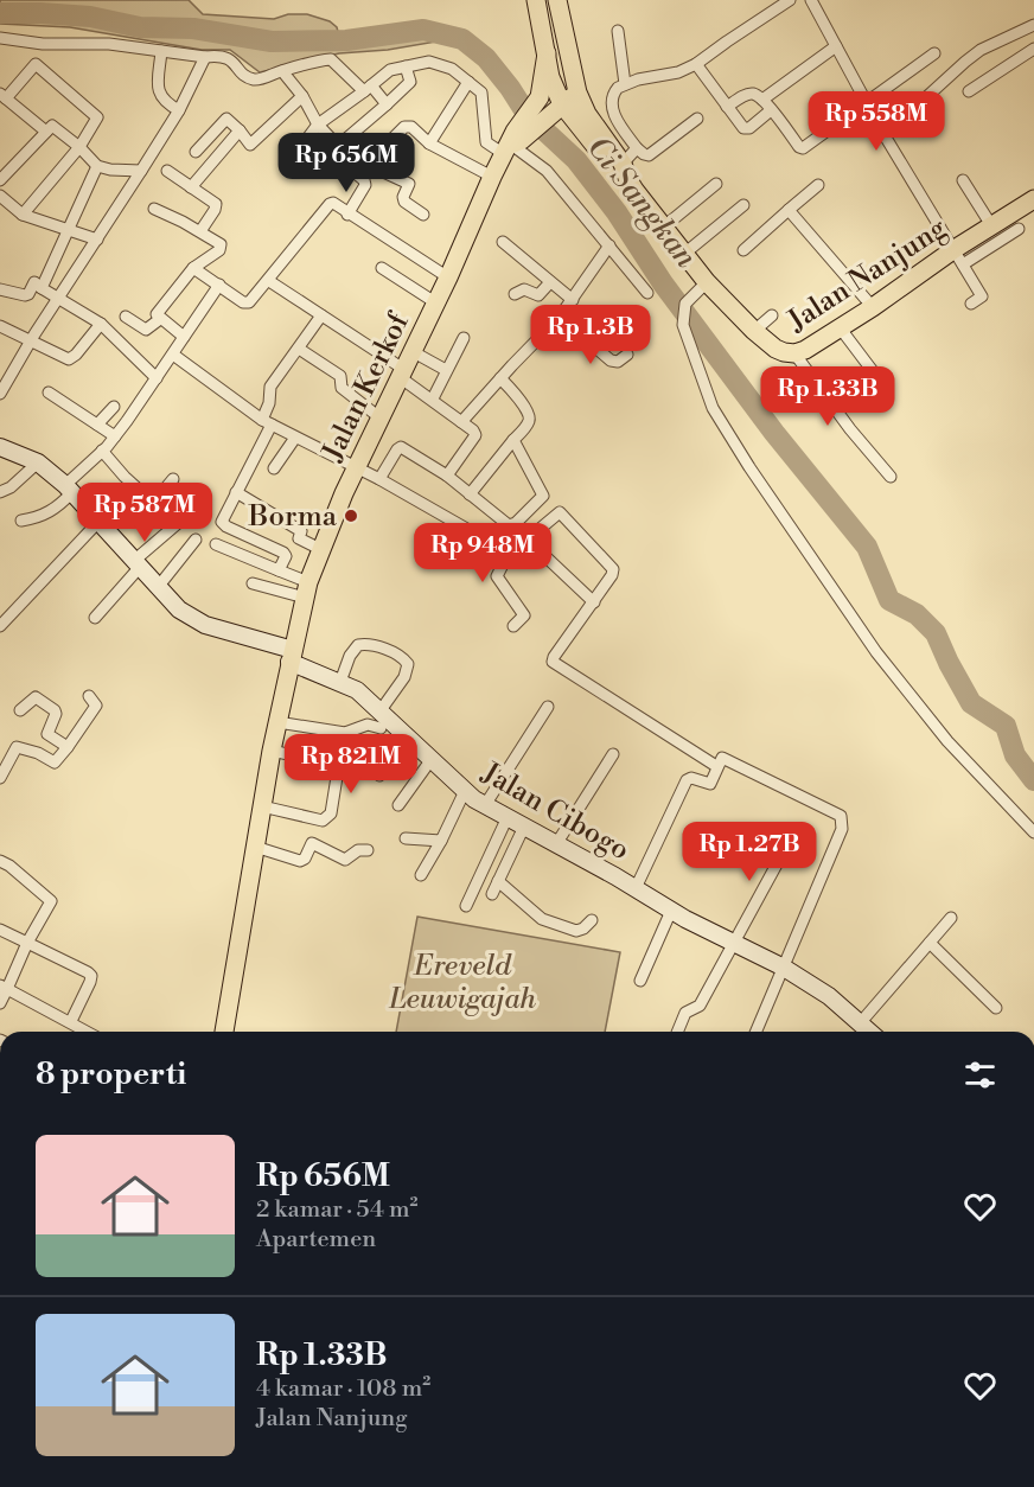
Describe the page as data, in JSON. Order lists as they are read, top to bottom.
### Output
{
  "streets": {
    "main road": ["Jalan Nanjung", "Jalan Kerkof"],
    "street": ["Jalan Cibogo"]
  },
  "crossings": [
    ["Jalan Nanjung", "Jalan Kerkof"],
    ["Jalan Kerkof", "Jalan Cibogo"]
  ],
  "water": ["Ci Sangkan"],
  "parks": ["Ereveld Leuwigajah"],
  "places": ["Borma"],
  "page": {
    "price": [
      "Rp 558M",
      "Rp 656M",
      "Rp 1.3B",
      "Rp 1.33B",
      "Rp 587M",
      "Rp 948M",
      "Rp 821M",
      "Rp 1.27B"
    ],
    "heading": "8 properti",
    "list": [
      {
        "name": "Rp 656M",
        "note": "2 kamar · 54 m² · Apartemen"
      },
      {
        "name": "Rp 1.33B",
        "note": "4 kamar · 108 m² · Jalan Nanjung"
      }
    ]
  }
}
